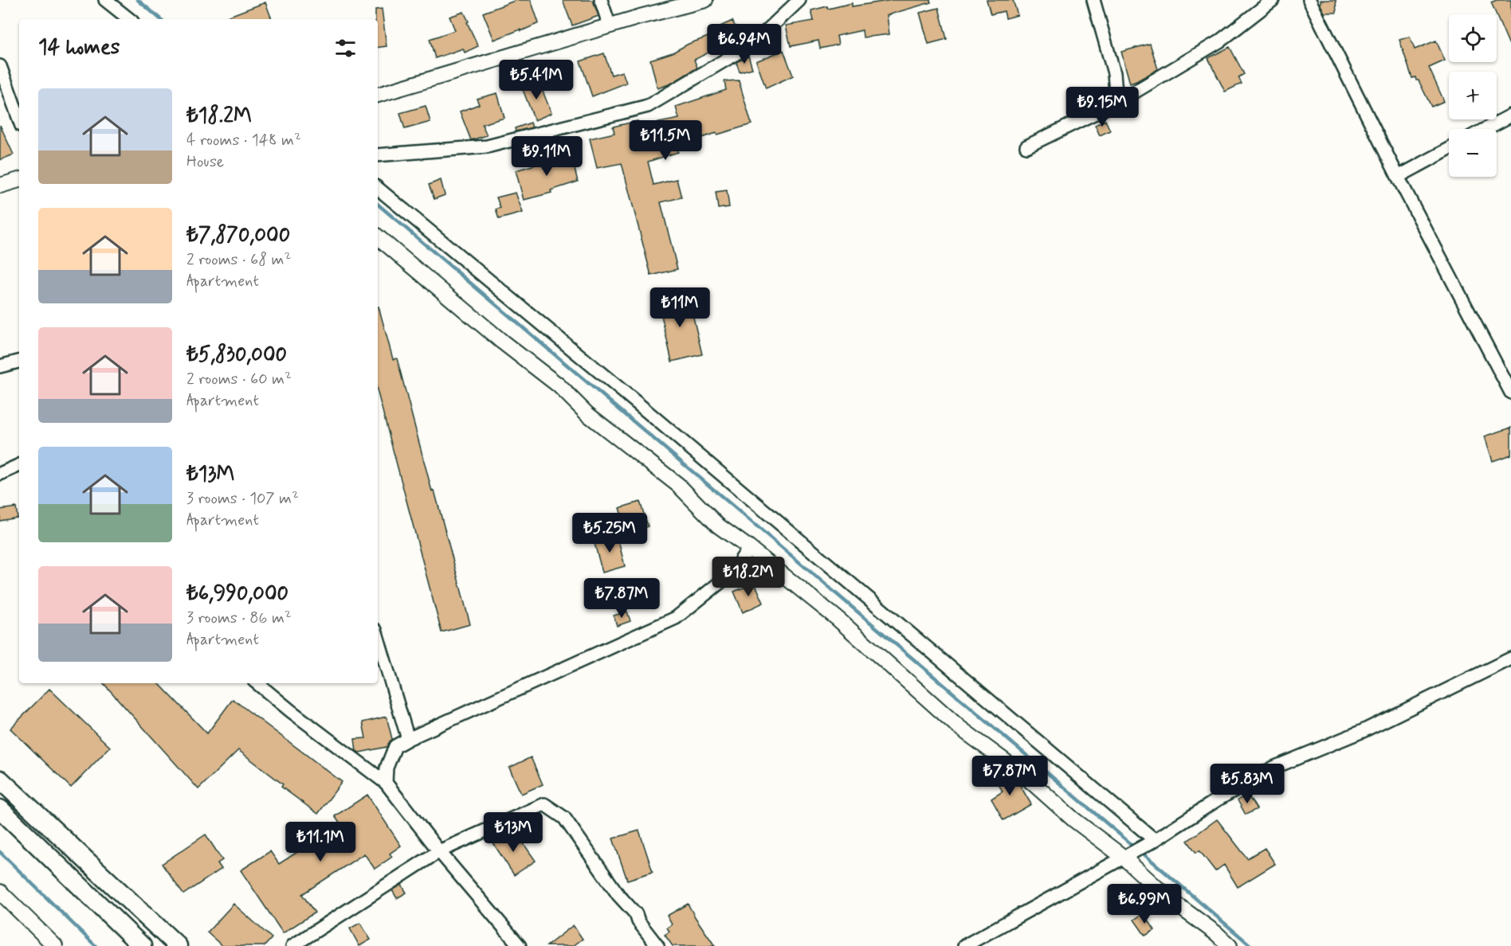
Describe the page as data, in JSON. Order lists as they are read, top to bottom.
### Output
{
  "page": {
    "map_buttons": ["+", "−"],
    "heading": "14 homes",
    "price": [
      "₺6.94M",
      "₺5.41M",
      "₺9.15M",
      "₺11.5M",
      "₺9.11M",
      "₺11M",
      "₺5.25M",
      "₺18.2M",
      "₺7.87M",
      "₺7.87M",
      "₺5.83M",
      "₺13M",
      "₺11.1M",
      "₺6.99M"
    ],
    "list": [
      {
        "name": "₺18.2M",
        "note": "4 rooms · 148 m² · House"
      },
      {
        "name": "₺7,870,000",
        "note": "2 rooms · 68 m² · Apartment"
      },
      {
        "name": "₺5,830,000",
        "note": "2 rooms · 60 m² · Apartment"
      },
      {
        "name": "₺13M",
        "note": "3 rooms · 107 m² · Apartment"
      },
      {
        "name": "₺6,990,000",
        "note": "3 rooms · 86 m² · Apartment"
      }
    ]
  }
}
